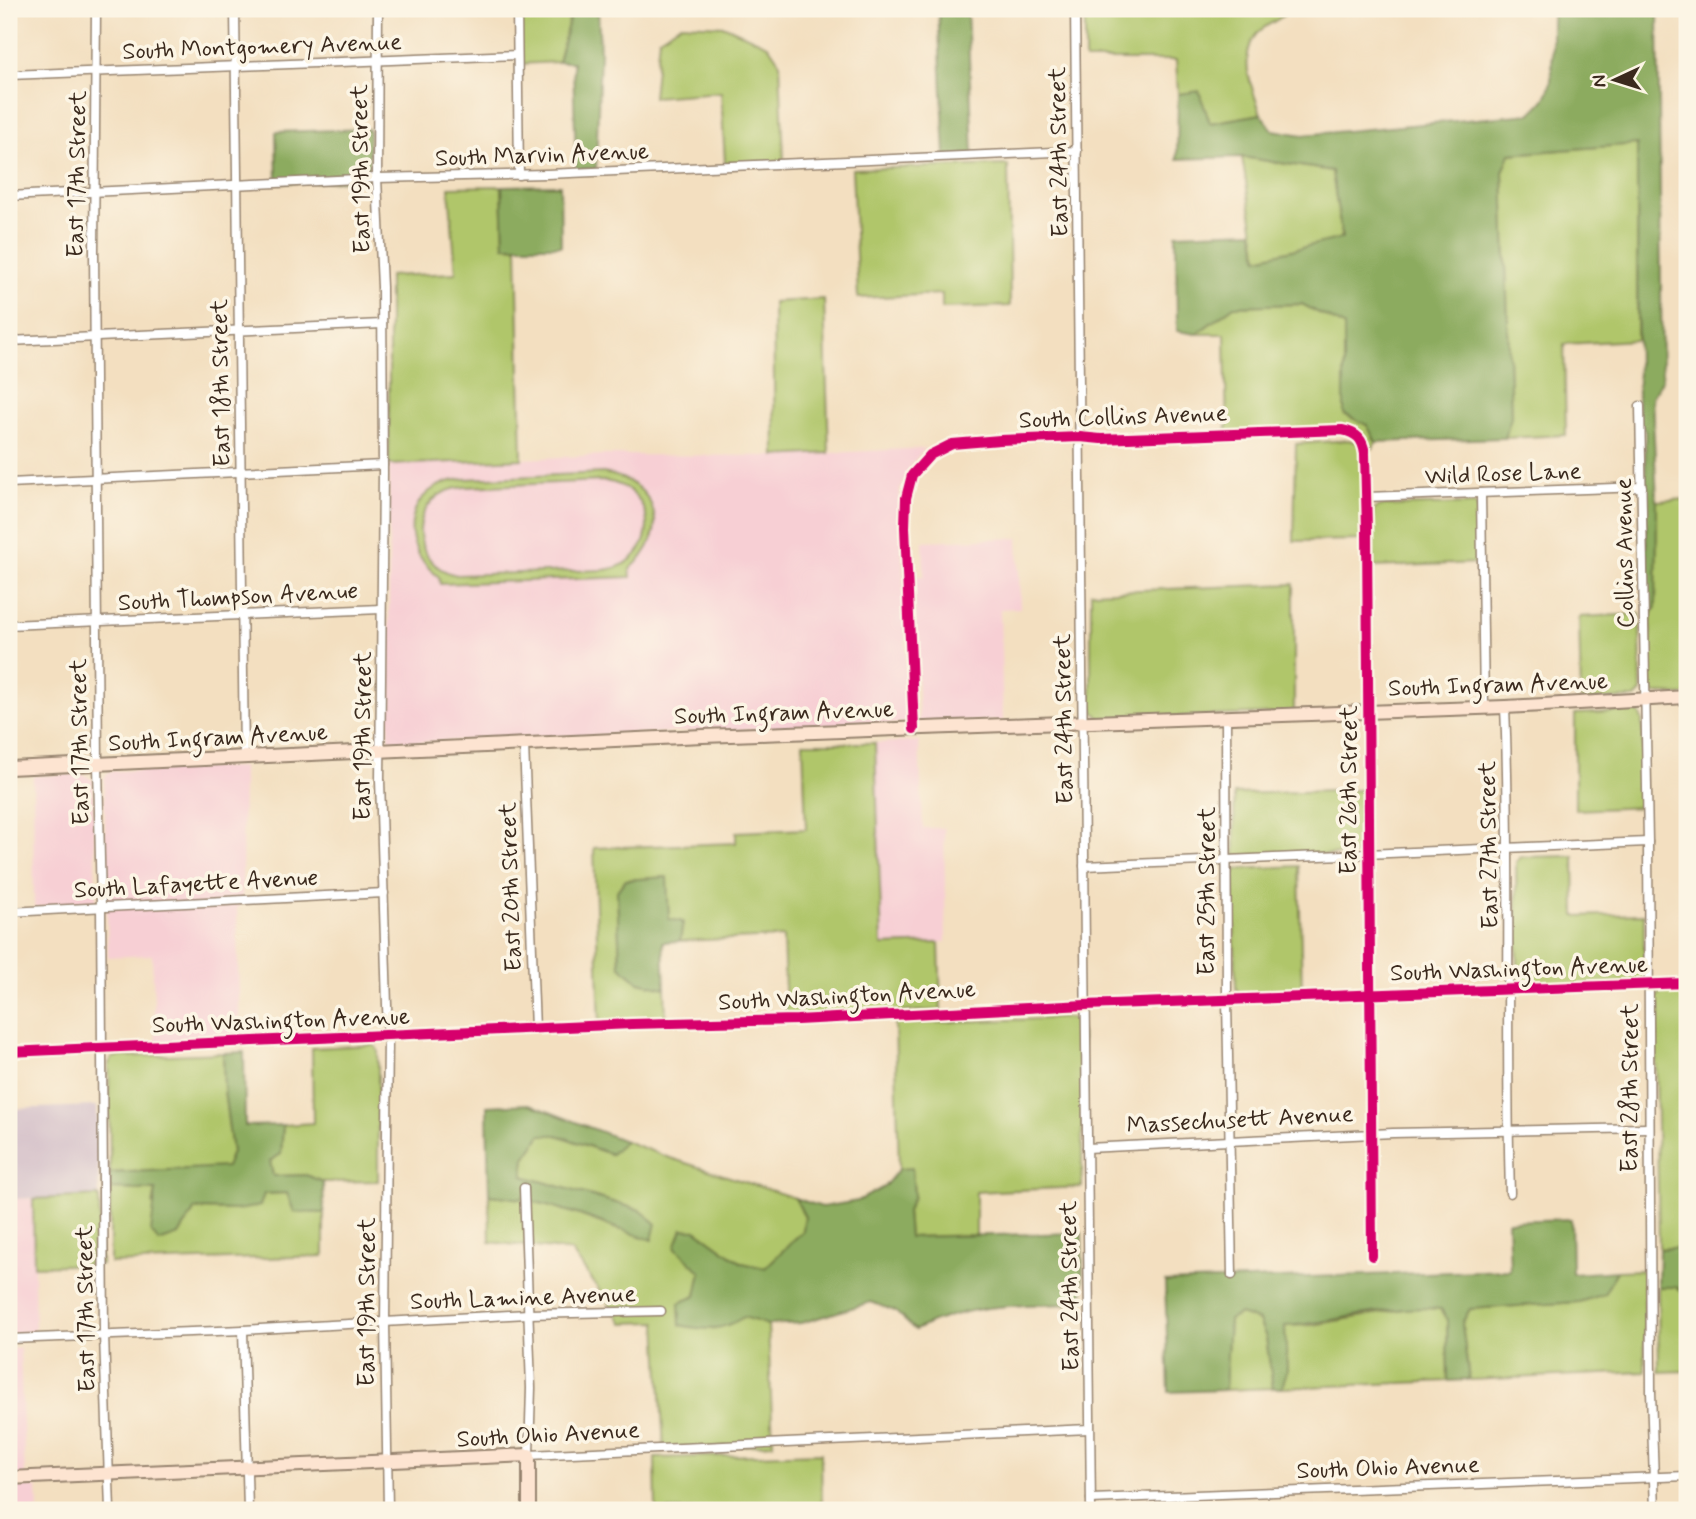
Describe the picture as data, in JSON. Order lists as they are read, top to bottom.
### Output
{
  "streets": {
    "main road": ["South Ingram Avenue", "South Ohio Avenue"],
    "street": [
      "South Montgomery Avenue",
      "East 24th Street",
      "South Marvin Avenue",
      "East 19th Street",
      "East 17th Street",
      "East 18th Street",
      "South Collins Avenue",
      "Wild Rose Lane",
      "Collins Avenue",
      "South Thompson Avenue",
      "East 26th Street",
      "East 27th Street",
      "South Lafayette Avenue",
      "East 20th Street",
      "East 25th Street",
      "South Washington Avenue",
      "East 28th Street",
      "Massechusett Avenue",
      "South Lamine Avenue"
    ]
  },
  "crossings": [
    ["South Montgomery Avenue", "East 19th Street"],
    ["South Montgomery Avenue", "East 17th Street"],
    ["South Montgomery Avenue", "East 18th Street"],
    ["East 24th Street", "South Marvin Avenue"],
    ["East 24th Street", "South Collins Avenue"],
    ["East 24th Street", "South Ingram Avenue"],
    ["East 24th Street", "South Washington Avenue"],
    ["East 24th Street", "Massechusett Avenue"],
    ["East 24th Street", "South Ohio Avenue"],
    ["South Marvin Avenue", "East 19th Street"],
    ["South Marvin Avenue", "East 17th Street"],
    ["South Marvin Avenue", "East 18th Street"],
    ["East 19th Street", "South Thompson Avenue"],
    ["East 19th Street", "South Ingram Avenue"],
    ["East 19th Street", "South Lafayette Avenue"],
    ["East 19th Street", "South Washington Avenue"],
    ["East 19th Street", "South Lamine Avenue"],
    ["East 19th Street", "South Ohio Avenue"],
    ["East 17th Street", "South Thompson Avenue"],
    ["East 17th Street", "South Ingram Avenue"],
    ["East 17th Street", "South Lafayette Avenue"],
    ["East 17th Street", "South Washington Avenue"],
    ["East 17th Street", "South Lamine Avenue"],
    ["East 17th Street", "South Ohio Avenue"],
    ["East 18th Street", "South Thompson Avenue"],
    ["East 18th Street", "South Ingram Avenue"],
    ["South Collins Avenue", "South Ingram Avenue"],
    ["South Collins Avenue", "East 26th Street"],
    ["Wild Rose Lane", "Collins Avenue"],
    ["Wild Rose Lane", "East 26th Street"],
    ["Collins Avenue", "South Ingram Avenue"],
    ["Collins Avenue", "East 28th Street"],
    ["South Ingram Avenue", "East 26th Street"],
    ["South Ingram Avenue", "East 27th Street"],
    ["South Ingram Avenue", "East 20th Street"],
    ["South Ingram Avenue", "East 25th Street"],
    ["South Ingram Avenue", "East 28th Street"],
    ["East 26th Street", "South Washington Avenue"],
    ["East 26th Street", "Massechusett Avenue"],
    ["East 27th Street", "South Washington Avenue"],
    ["East 27th Street", "Massechusett Avenue"],
    ["East 20th Street", "South Washington Avenue"],
    ["East 25th Street", "South Washington Avenue"],
    ["East 25th Street", "Massechusett Avenue"],
    ["South Washington Avenue", "East 28th Street"],
    ["East 28th Street", "Massechusett Avenue"],
    ["East 28th Street", "South Ohio Avenue"]
  ],
  "north": "left"
}
